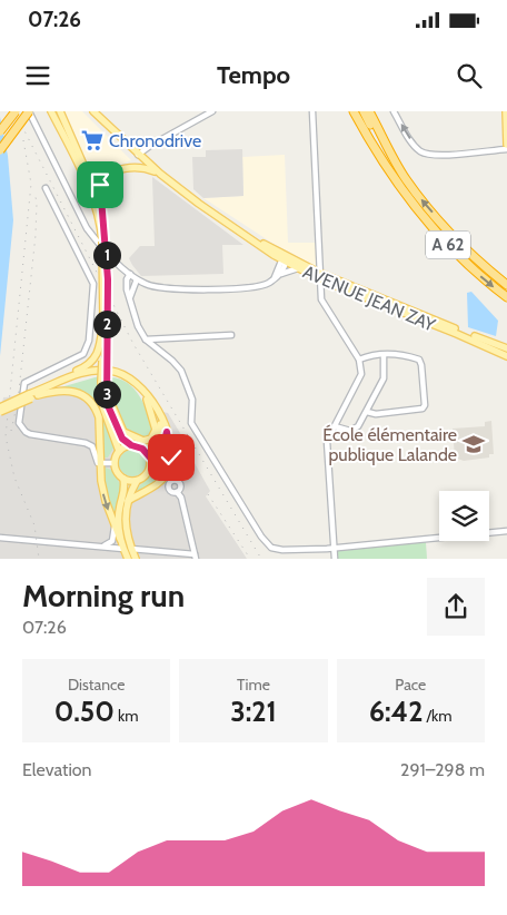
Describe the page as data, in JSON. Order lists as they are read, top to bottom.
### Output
{
  "streets": {
    "highway": ["A 62"],
    "main road": ["AVENUE JEAN ZAY"]
  },
  "places": {
    "supermarket": ["Chronodrive"],
    "school or university": ["École élémentaire publique Lalande"]
  },
  "page": {
    "status": "07:26",
    "header": "Tempo",
    "pins": ["1", "2", "3"],
    "heading": ["Morning run", "07:26"],
    "stats": [
      ["Distance", "0.50 km"],
      ["Time", "3:21"],
      ["Pace", "6:42 /km"]
    ],
    "chart": ["Elevation", "291–298 m"]
  }
}
